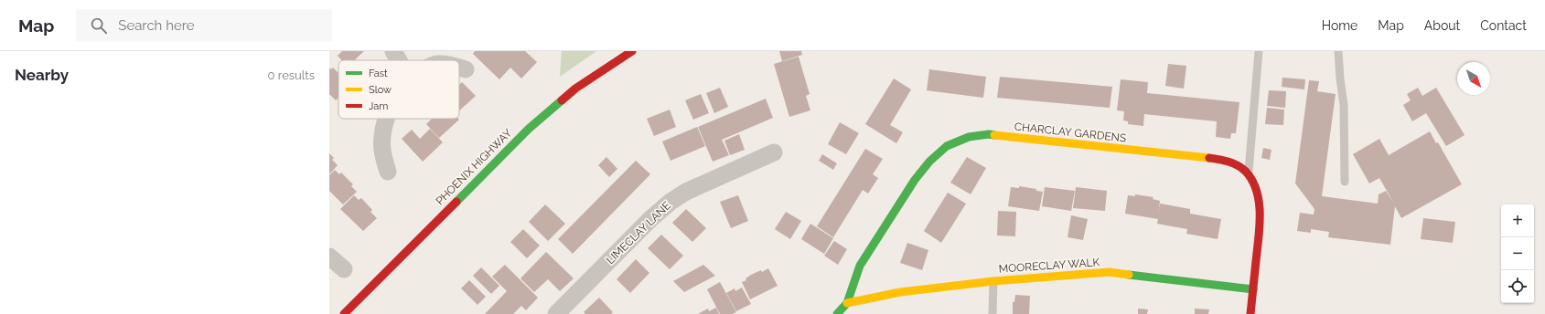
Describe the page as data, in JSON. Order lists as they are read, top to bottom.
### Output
{
  "streets": {
    "street": [
      "CHARCLAY GARDENS",
      "PHOENIX HIGHWAY",
      "LIMECLAY LANE",
      "MOORECLAY WALK"
    ]
  },
  "crossings": [
    ["CHARCLAY GARDENS", "MOORECLAY WALK"]
  ],
  "legend": ["Fast", "Slow", "Jam"],
  "north": "bottom right",
  "page": {
    "header": "Map",
    "search": "Search here",
    "nav": [
      "Home",
      "Map",
      "About",
      "Contact"
    ],
    "heading": ["Nearby", "0 results"],
    "map_buttons": ["+", "−"]
  }
}
